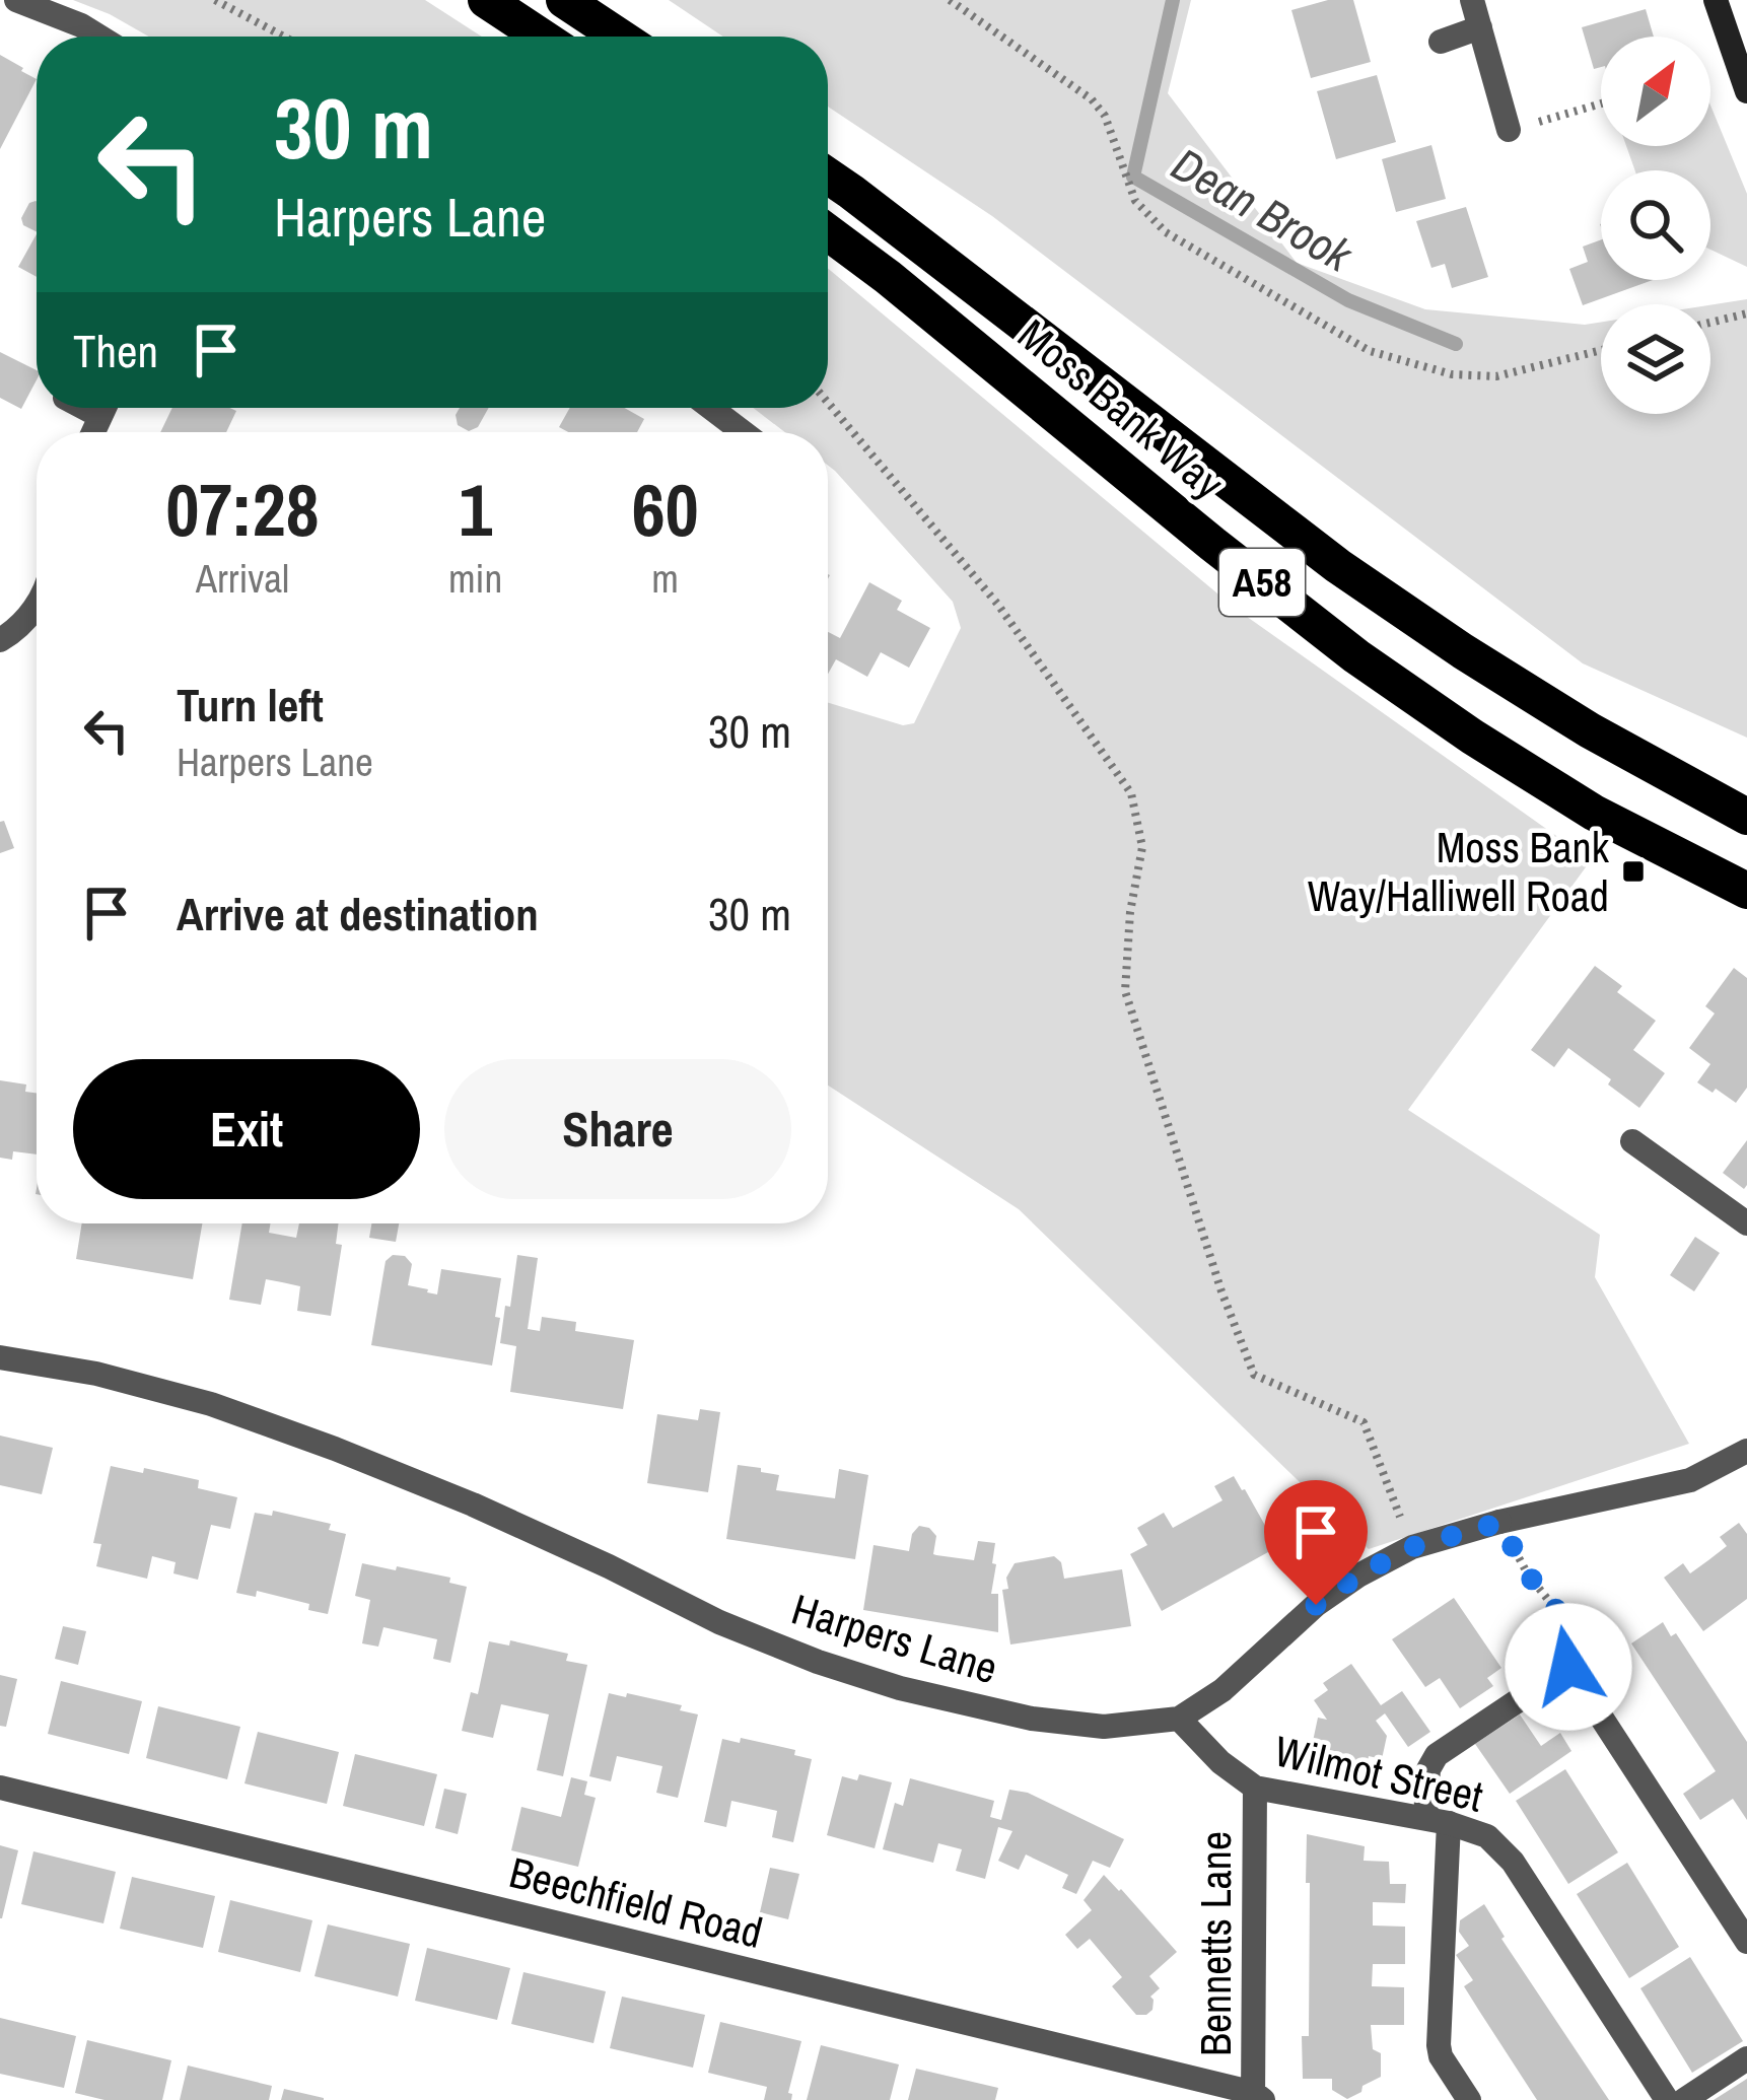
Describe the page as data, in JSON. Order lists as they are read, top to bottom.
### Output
{
  "streets": {
    "highway": ["Moss Bank Way", "A58"],
    "street": [
      "Harpers Lane",
      "Wilmot Street",
      "Beechfield Road",
      "Bennetts Lane"
    ]
  },
  "crossings": [
    ["Harpers Lane", "Wilmot Street"],
    ["Wilmot Street", "Bennetts Lane"],
    ["Beechfield Road", "Bennetts Lane"]
  ],
  "water": ["Dean Brook"],
  "places": {
    "transit": ["Moss Bank Way/Halliwell Road"]
  },
  "north": "top right",
  "page": {
    "turn": ["30 m", "Harpers Lane"],
    "then": "Then",
    "eta": [
      "07:28",
      "Arrival",
      "1",
      "min",
      "60",
      "m"
    ],
    "list": [
      {
        "name": "Turn left",
        "note": "Harpers Lane",
        "value": "30 m"
      },
      {
        "name": "Arrive at destination",
        "value": "30 m"
      }
    ],
    "buttons": ["Exit", "Share"]
  }
}
